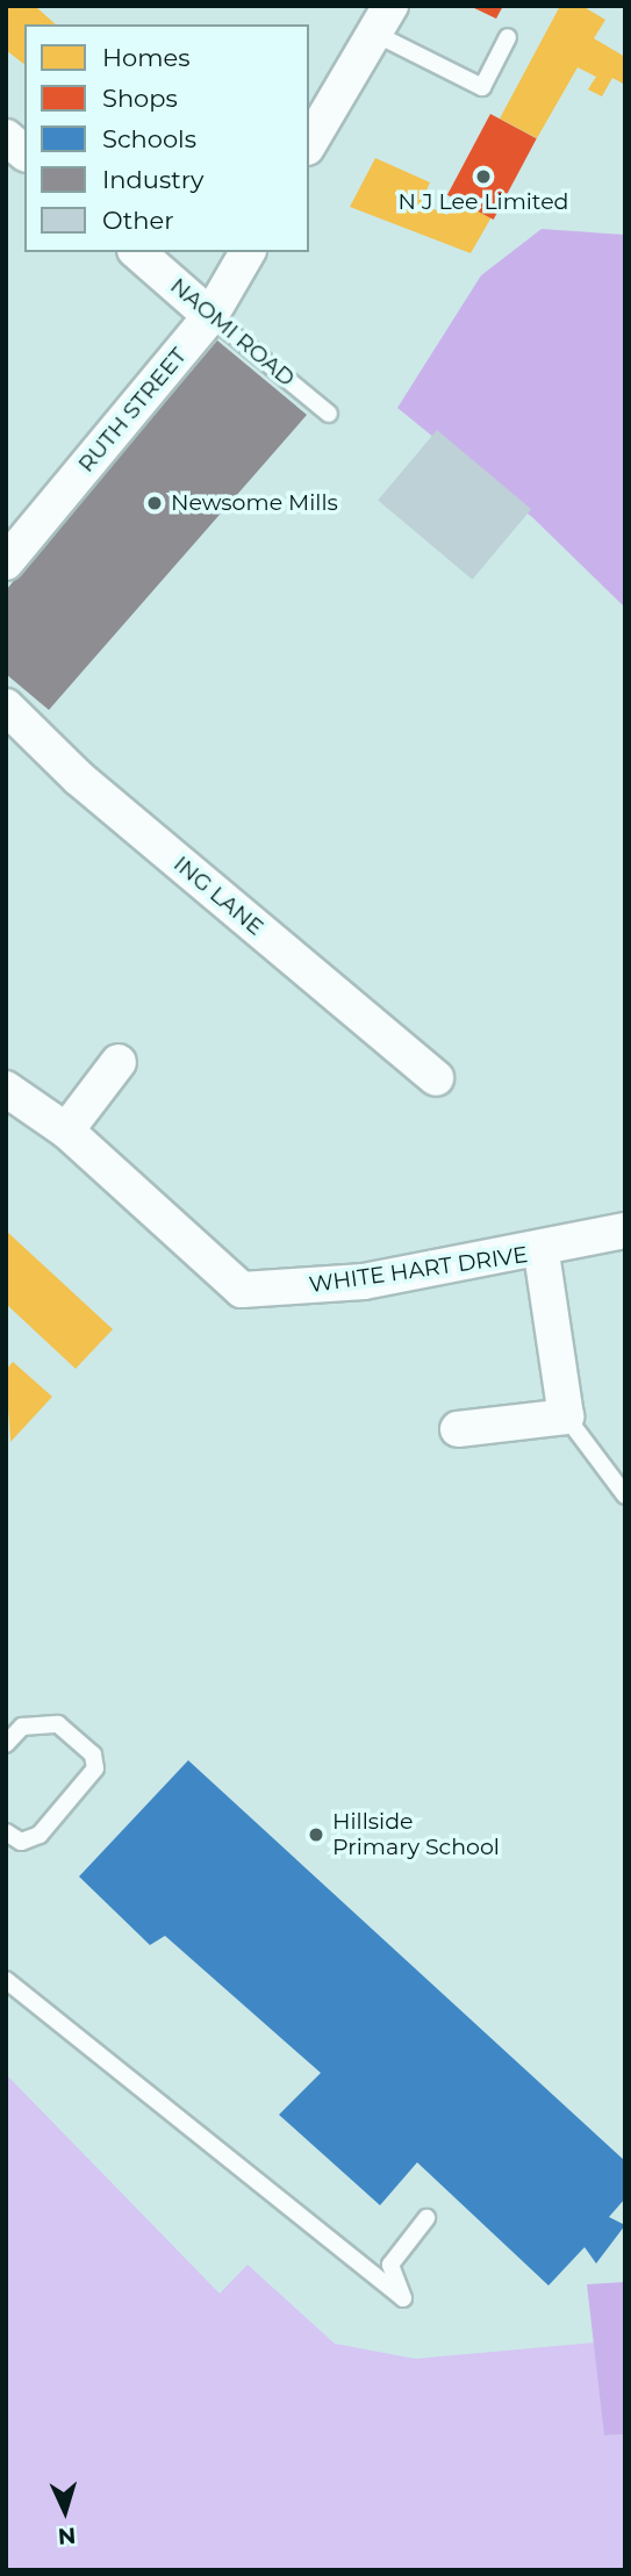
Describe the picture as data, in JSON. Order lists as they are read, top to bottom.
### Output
{
  "streets": {
    "street": [
      "NAOMI ROAD",
      "RUTH STREET",
      "ING LANE",
      "WHITE HART DRIVE"
    ]
  },
  "crossings": [
    ["NAOMI ROAD", "RUTH STREET"]
  ],
  "places": ["N J Lee Limited", "Newsome Mills", "Hillside Primary School"],
  "legend": [
    "Homes",
    "Shops",
    "Schools",
    "Industry",
    "Other"
  ],
  "north": "bottom"
}
